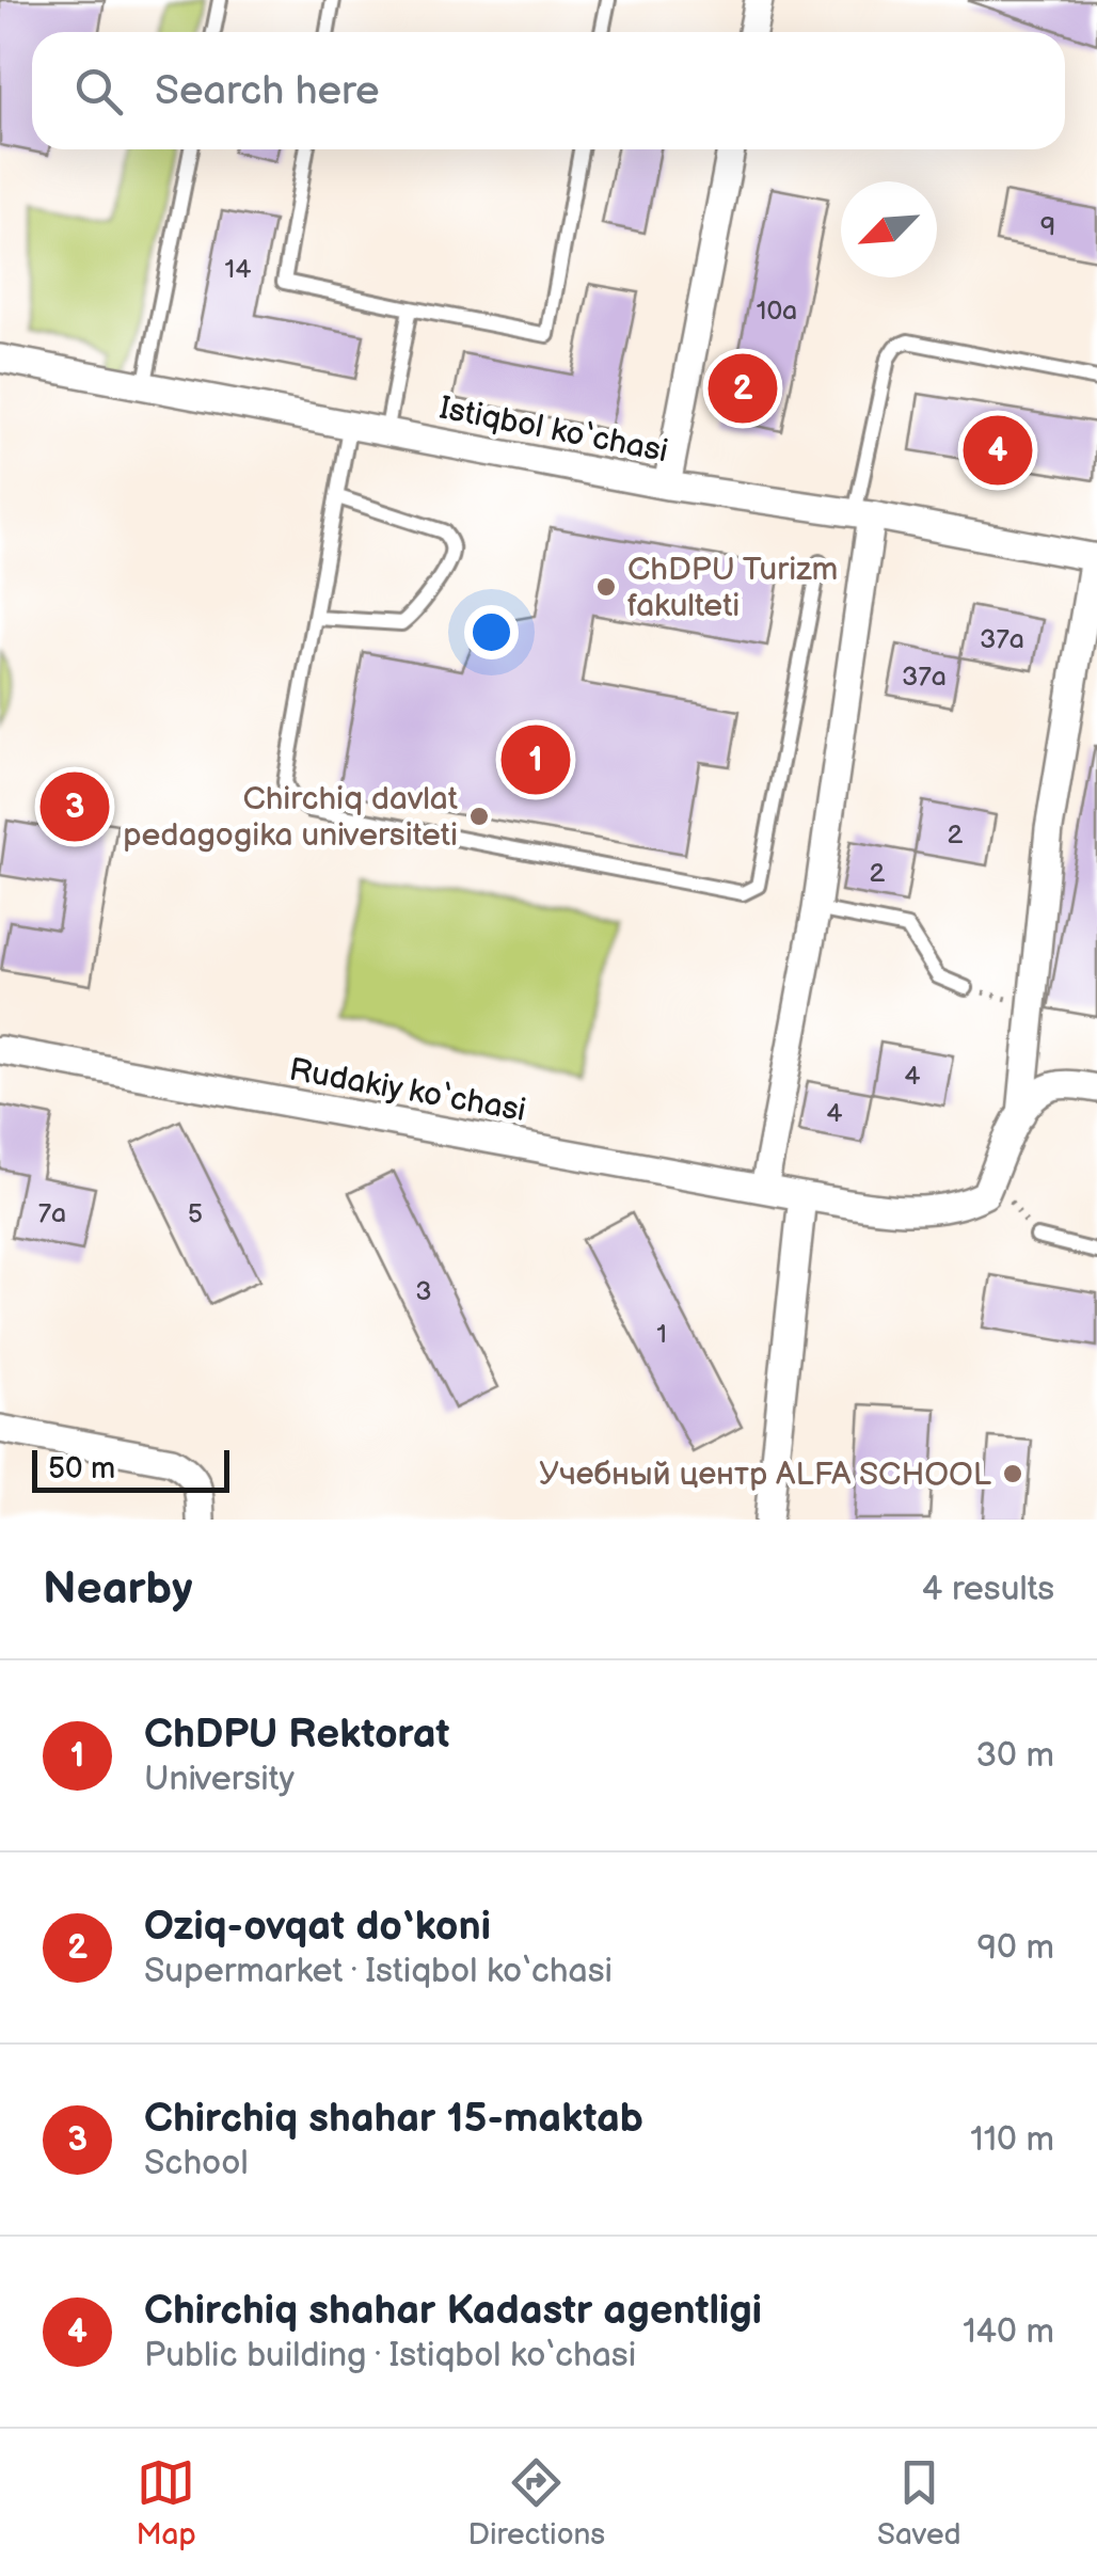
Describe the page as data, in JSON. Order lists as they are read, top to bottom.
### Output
{
  "streets": {
    "street": ["Istiqbol ko‘chasi", "Rudakiy ko‘chasi"]
  },
  "places": ["ChDPU Turizm fakulteti", "Chirchiq davlat pedagogika universiteti", "Учебный центр ALFA SCHOOL"],
  "house_numbers": [
    "9",
    "14",
    "10a",
    "37a",
    "37a",
    "2",
    "2",
    "4",
    "4",
    "7a",
    "5",
    "3",
    "1"
  ],
  "scale_bar": "50 m",
  "north": "bottom left",
  "page": {
    "search": "Search here",
    "pins": [
      "2",
      "4",
      "1",
      "3"
    ],
    "scale": "50 m",
    "heading": ["Nearby", "4 results"],
    "list": [
      {
        "mark": "1",
        "name": "ChDPU Rektorat",
        "note": "University",
        "value": "30 m"
      },
      {
        "mark": "2",
        "name": "Oziq-ovqat do‘koni",
        "note": "Supermarket · Istiqbol ko‘chasi",
        "value": "90 m"
      },
      {
        "mark": "3",
        "name": "Chirchiq shahar 15-maktab",
        "note": "School",
        "value": "110 m"
      },
      {
        "mark": "4",
        "name": "Chirchiq shahar Kadastr agentligi",
        "note": "Public building · Istiqbol ko‘chasi",
        "value": "140 m"
      }
    ],
    "nav": ["Map", "Directions", "Saved"]
  }
}
